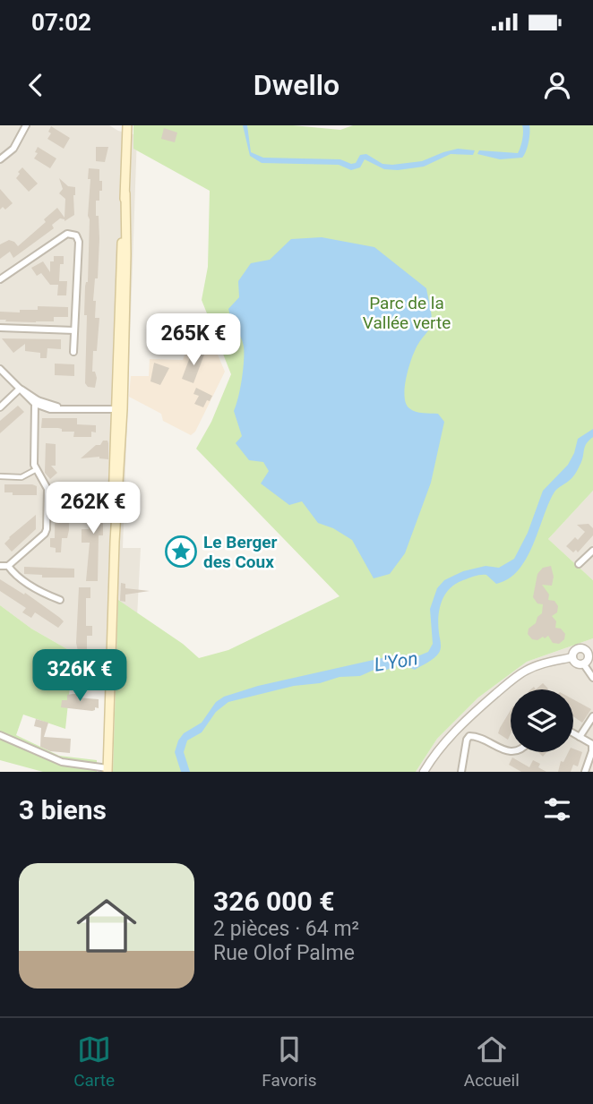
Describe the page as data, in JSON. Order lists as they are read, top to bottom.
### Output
{
  "water": ["L'Yon"],
  "parks": ["Parc de la Vallée verte"],
  "places": {
    "place": ["Le Berger des Coux"]
  },
  "page": {
    "status": "07:02",
    "header": "Dwello",
    "price": ["265K €", "262K €", "326K €"],
    "heading": "3 biens",
    "list": [
      {
        "name": "326 000 €",
        "note": "2 pièces · 64 m² · Rue Olof Palme"
      }
    ],
    "tabs": ["Carte", "Favoris", "Accueil"]
  }
}
